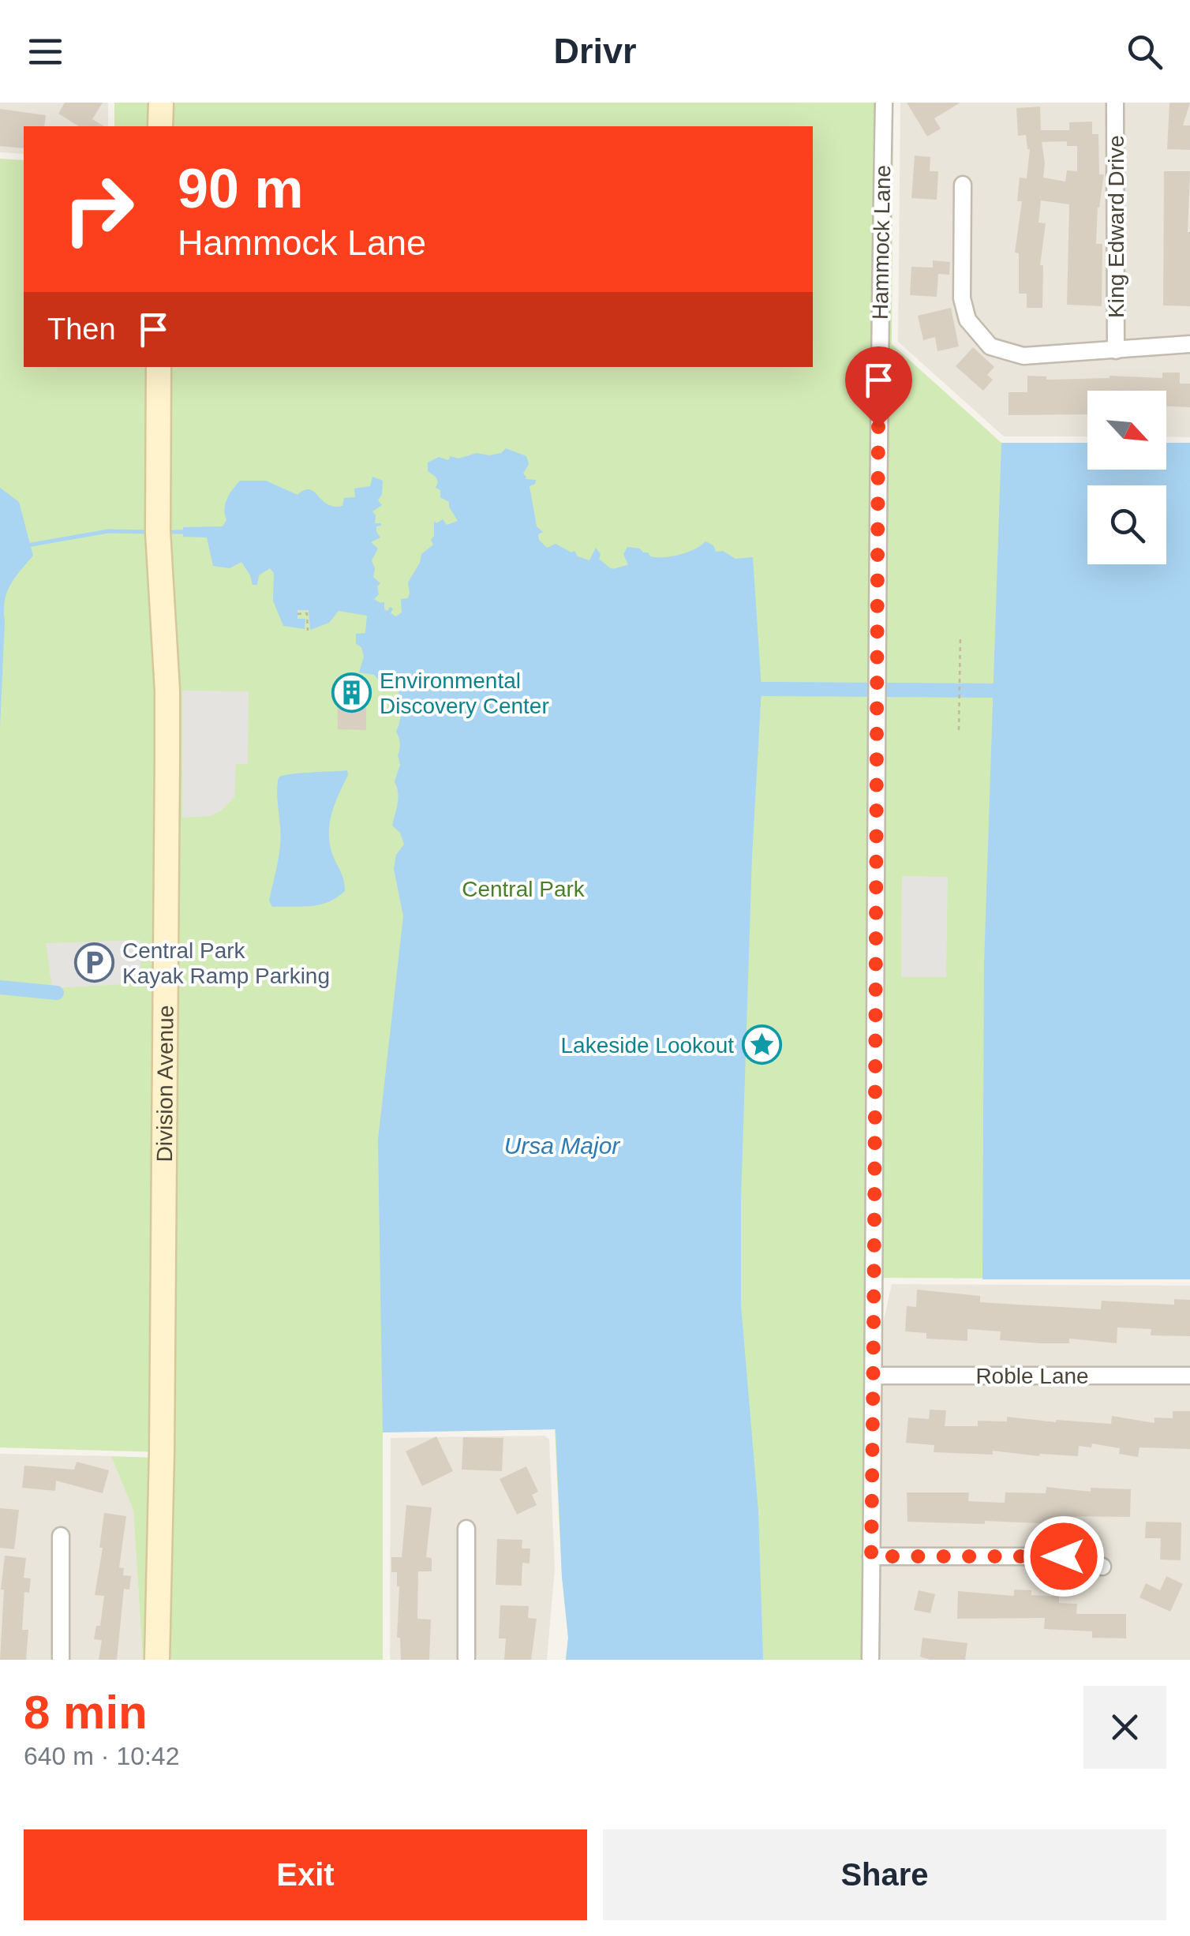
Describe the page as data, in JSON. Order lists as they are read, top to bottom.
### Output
{
  "streets": {
    "street": [
      "King Edward Drive",
      "Hammock Lane",
      "Division Avenue",
      "Roble Lane"
    ]
  },
  "crossings": [
    ["Hammock Lane", "Roble Lane"]
  ],
  "water": ["Ursa Major"],
  "parks": ["Central Park"],
  "places": {
    "building": ["Environmental Discovery Center"],
    "parking": ["Central Park Kayak Ramp Parking"],
    "place": ["Lakeside Lookout"]
  },
  "north": "bottom right",
  "page": {
    "header": "Drivr",
    "turn": ["90 m", "Hammock Lane"],
    "then": "Then",
    "heading": ["8 min", "640 m · 10:42"],
    "buttons": ["Exit", "Share"]
  }
}
